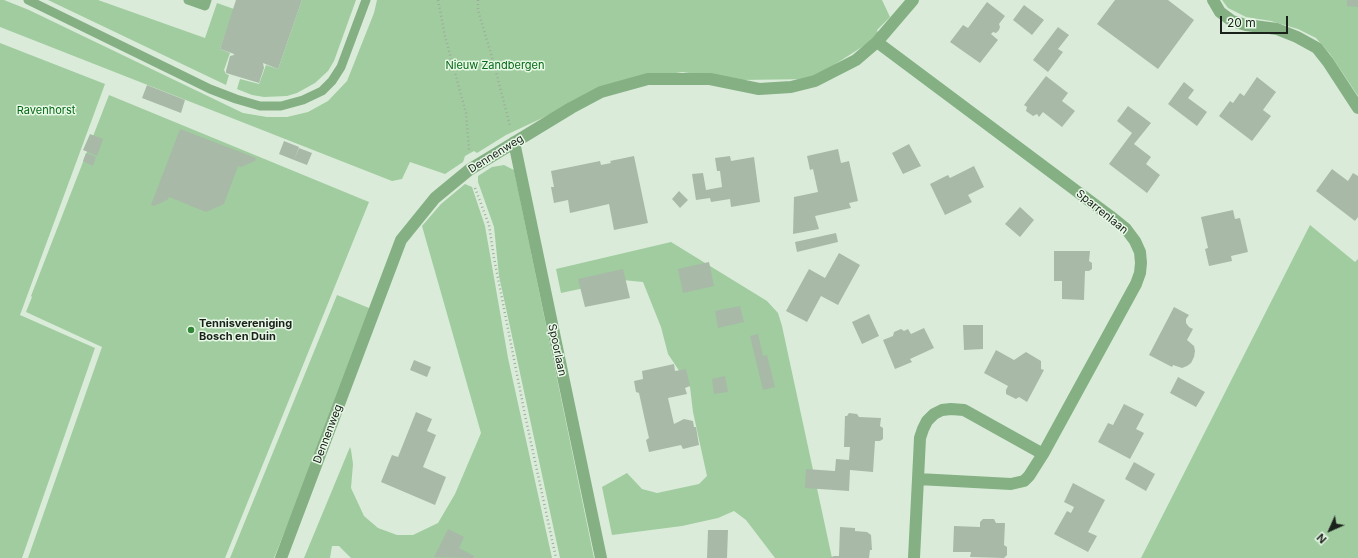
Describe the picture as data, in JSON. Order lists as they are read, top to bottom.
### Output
{
  "streets": {
    "street": ["Dennenweg", "Sparrenlaan", "Spoorlaan"]
  },
  "crossings": [
    ["Dennenweg", "Sparrenlaan"],
    ["Dennenweg", "Spoorlaan"]
  ],
  "parks": ["Nieuw Zandbergen", "Ravenhorst"],
  "places": ["Tennisvereniging Bosch en Duin"],
  "scale_bar": "20 m",
  "north": "bottom left"
}
